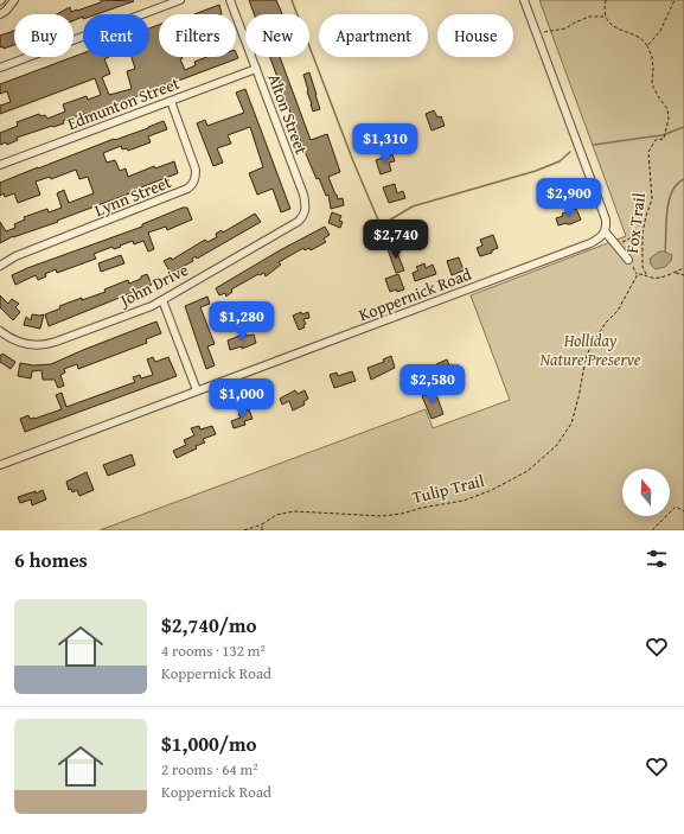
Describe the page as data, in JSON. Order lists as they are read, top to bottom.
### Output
{
  "streets": {
    "street": [
      "Edmunton Street",
      "Alton Street",
      "Lynn Street",
      "John Drive",
      "Koppernick Road"
    ],
    "path": ["Fox Trail", "Tulip Trail"]
  },
  "crossings": [
    ["Edmunton Street", "Alton Street"],
    ["Edmunton Street", "Lynn Street"],
    ["Alton Street", "John Drive"]
  ],
  "parks": ["Holliday Nature Preserve"],
  "north": "top",
  "page": {
    "chip": [
      "Buy",
      "Rent",
      "Filters",
      "New",
      "Apartment",
      "House"
    ],
    "price": [
      "$1,310",
      "$2,900",
      "$2,740",
      "$1,280",
      "$2,580",
      "$1,000"
    ],
    "heading": "6 homes",
    "list": [
      {
        "name": "$2,740/mo",
        "note": "4 rooms · 132 m² · Koppernick Road"
      },
      {
        "name": "$1,000/mo",
        "note": "2 rooms · 64 m² · Koppernick Road"
      }
    ]
  }
}
